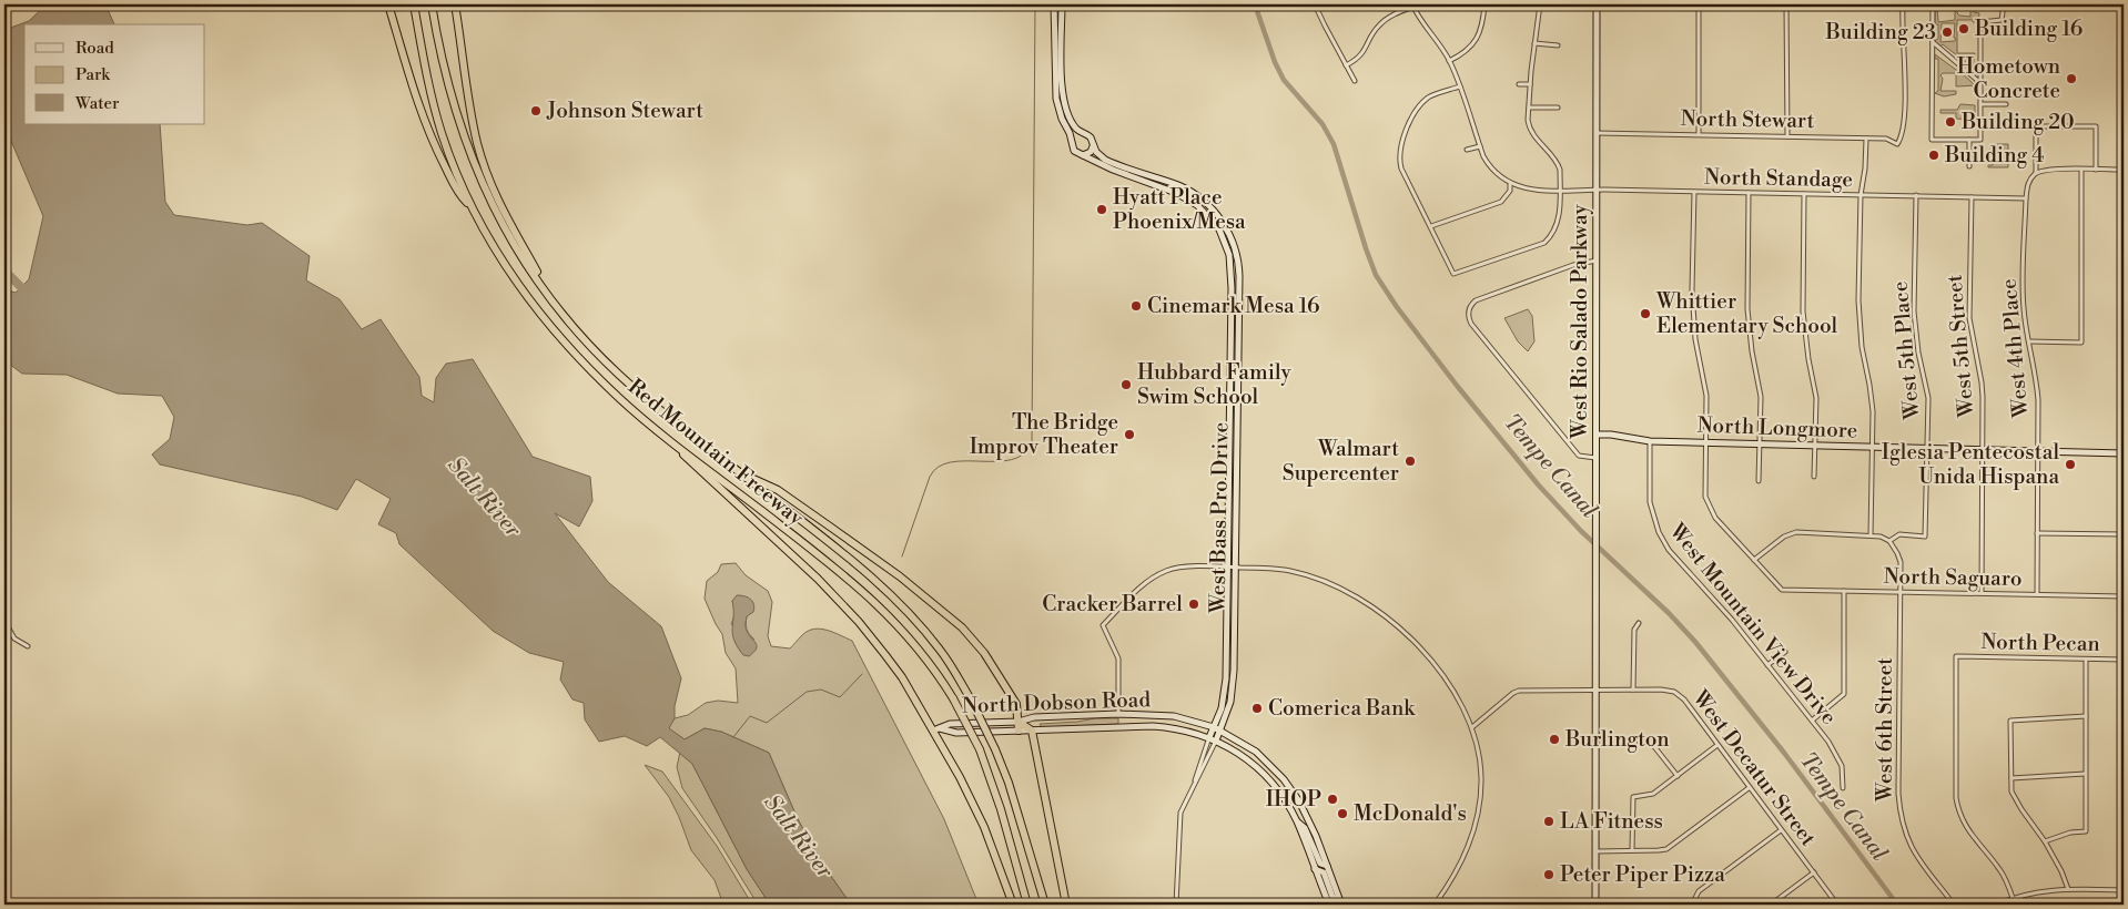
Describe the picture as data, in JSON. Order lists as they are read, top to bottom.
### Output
{
  "streets": {
    "highway": ["Red Mountain Freeway"],
    "street": [
      "North Stewart",
      "North Standage",
      "West Rio Salado Parkway",
      "West 5th Street",
      "West 4th Place",
      "West 5th Place",
      "North Longmore",
      "West Bass Pro Drive",
      "North Saguaro",
      "West Mountain View Drive",
      "North Pecan",
      "North Dobson Road",
      "West 6th Street",
      "West Decatur Street"
    ]
  },
  "crossings": [
    ["North Stewart", "West Rio Salado Parkway"],
    ["North Standage", "West Rio Salado Parkway"],
    ["North Standage", "West 5th Street"],
    ["North Standage", "West 4th Place"],
    ["North Standage", "West 5th Place"],
    ["West Rio Salado Parkway", "North Longmore"],
    ["West Rio Salado Parkway", "West Decatur Street"],
    ["West 5th Street", "North Longmore"],
    ["West 5th Street", "North Saguaro"],
    ["West 4th Place", "North Longmore"],
    ["West 4th Place", "North Saguaro"],
    ["West 5th Place", "North Longmore"],
    ["West 5th Place", "West 6th Street"],
    ["North Longmore", "West Mountain View Drive"],
    ["West Bass Pro Drive", "North Dobson Road"],
    ["North Saguaro", "West 6th Street"]
  ],
  "water": ["Tempe Canal", "Salt River"],
  "places": [
    "Building 16",
    "Building 23",
    "Hometown Concrete",
    "Johnson Stewart",
    "Building 20",
    "Building 4",
    "Hyatt Place Phoenix/Mesa",
    "Cinemark Mesa 16",
    "Whittier Elementary School",
    "Hubbard Family Swim School",
    "The Bridge Improv Theater",
    "Walmart Supercenter",
    "Iglesia Pentecostal Unida Hispana",
    "Cracker Barrel",
    "Comerica Bank",
    "Burlington",
    "IHOP",
    "McDonald's",
    "LA Fitness",
    "Peter Piper Pizza"
  ],
  "legend": ["Road", "Park", "Water"]
}
